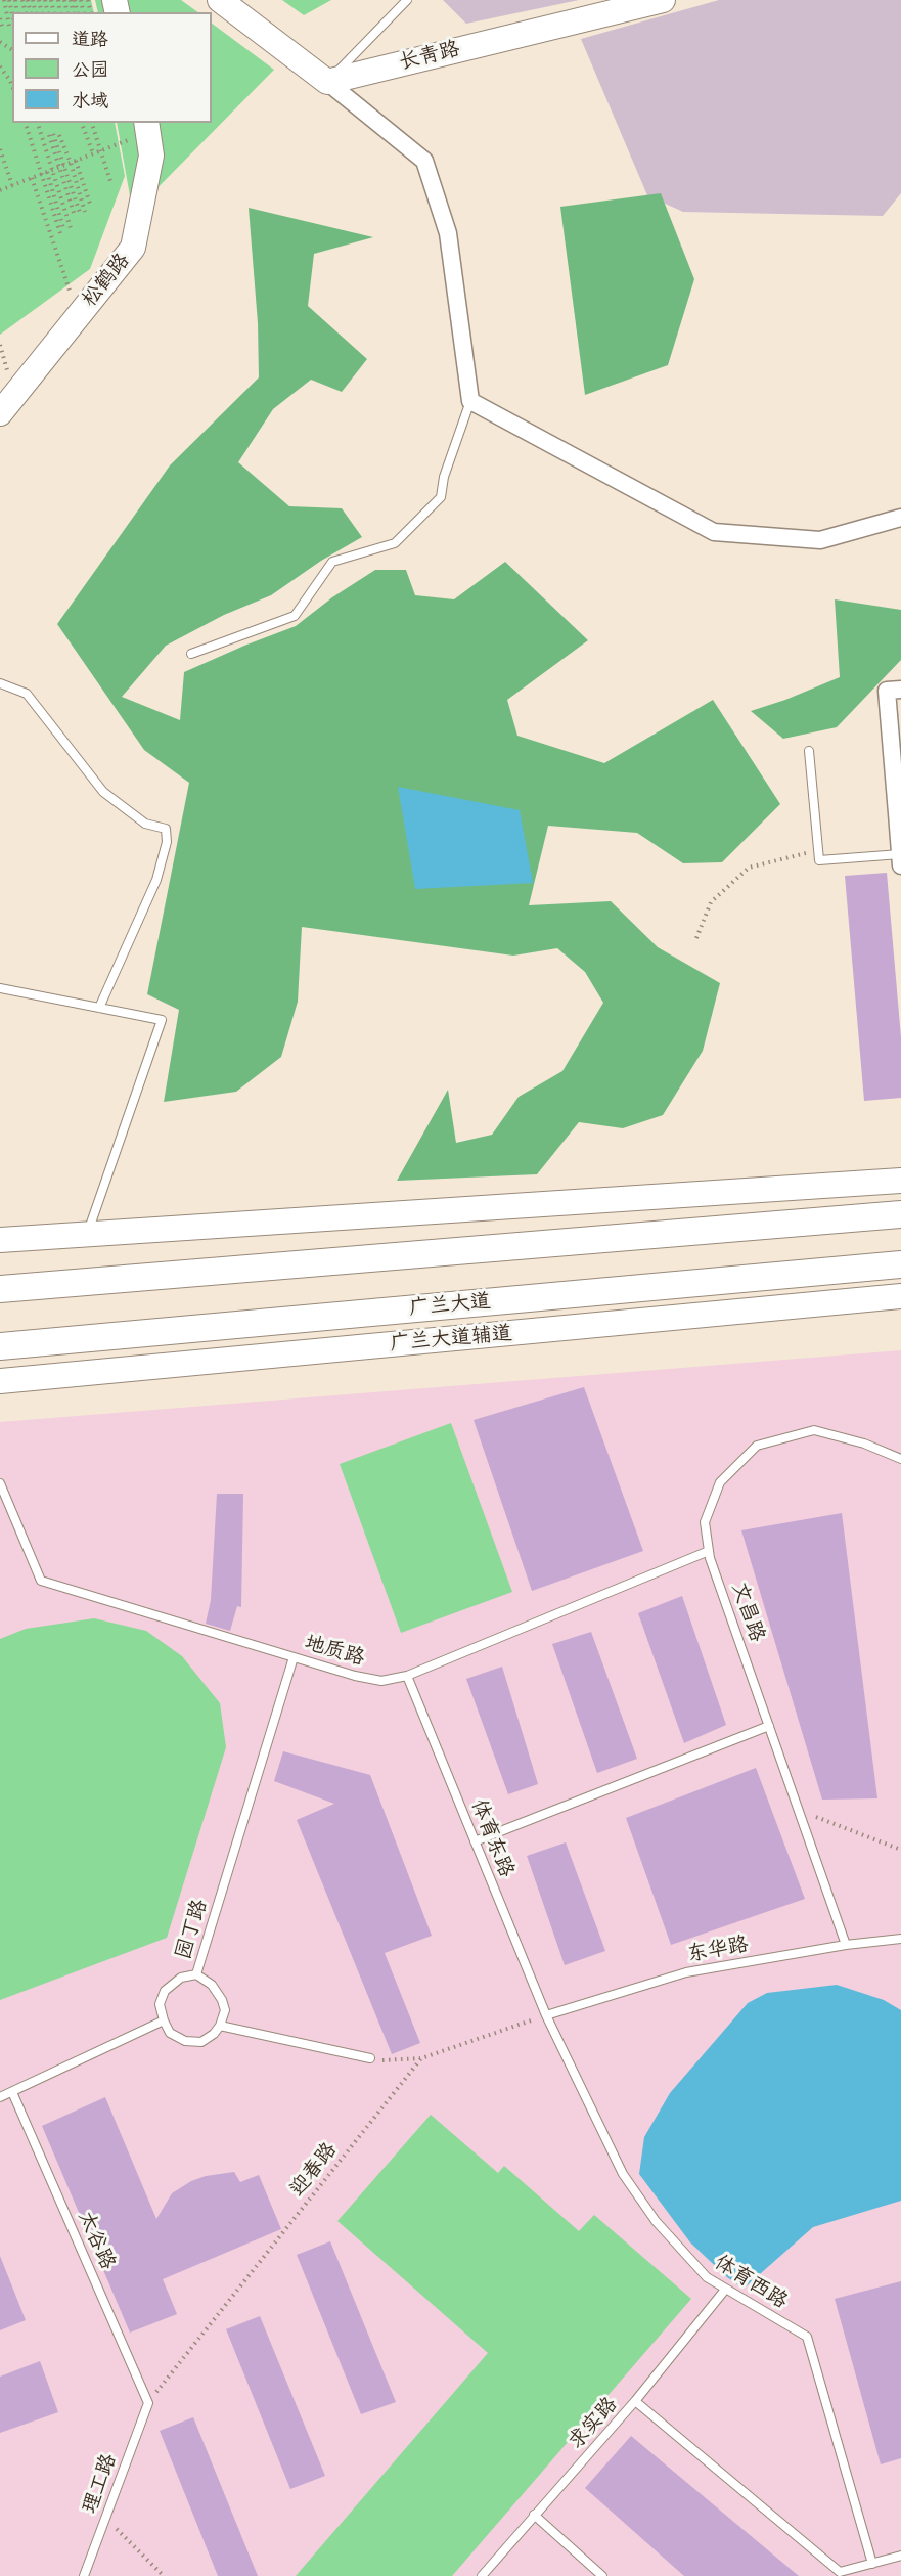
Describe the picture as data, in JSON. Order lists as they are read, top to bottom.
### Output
{
  "streets": {
    "main road": [
      "长青路",
      "松鹤路",
      "广兰大道",
      "广兰大道辅道"
    ],
    "lane": [
      "文昌路",
      "地质路",
      "体育东路",
      "园丁路",
      "东华路",
      "太谷路",
      "体育西路",
      "求实路",
      "理工路"
    ],
    "path": ["迎春路"]
  },
  "crossings": [
    ["文昌路", "地质路"],
    ["文昌路", "东华路"],
    ["地质路", "体育东路"],
    ["地质路", "园丁路"],
    ["体育东路", "东华路"],
    ["体育东路", "体育西路"],
    ["东华路", "体育西路"],
    ["迎春路", "太谷路"],
    ["迎春路", "理工路"],
    ["太谷路", "理工路"],
    ["体育西路", "求实路"]
  ],
  "legend": ["道路", "公园", "水域"]
}
